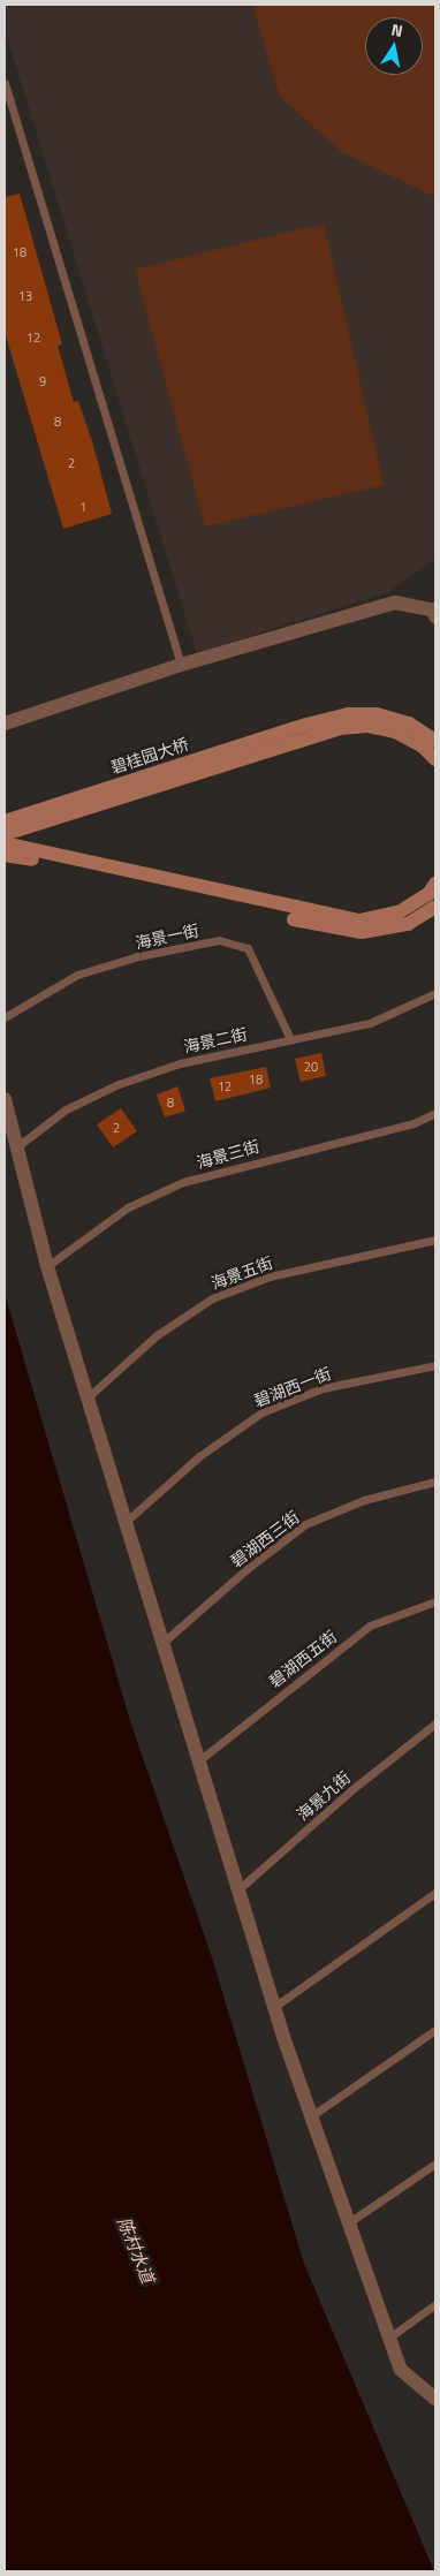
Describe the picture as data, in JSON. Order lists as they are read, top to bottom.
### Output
{
  "streets": {
    "main road": ["碧桂园大桥"],
    "lane": [
      "海景一街",
      "海景二街",
      "海景三街",
      "海景五街",
      "碧湖西一街",
      "碧湖西三街",
      "碧湖西五街",
      "海景九街"
    ]
  },
  "crossings": [
    ["海景一街", "海景二街"]
  ],
  "water": ["陈村水道"],
  "house_numbers": [
    "18",
    "13",
    "12",
    "9",
    "8",
    "2",
    "1",
    "20",
    "18",
    "12",
    "8",
    "2"
  ],
  "north": "top"
}
